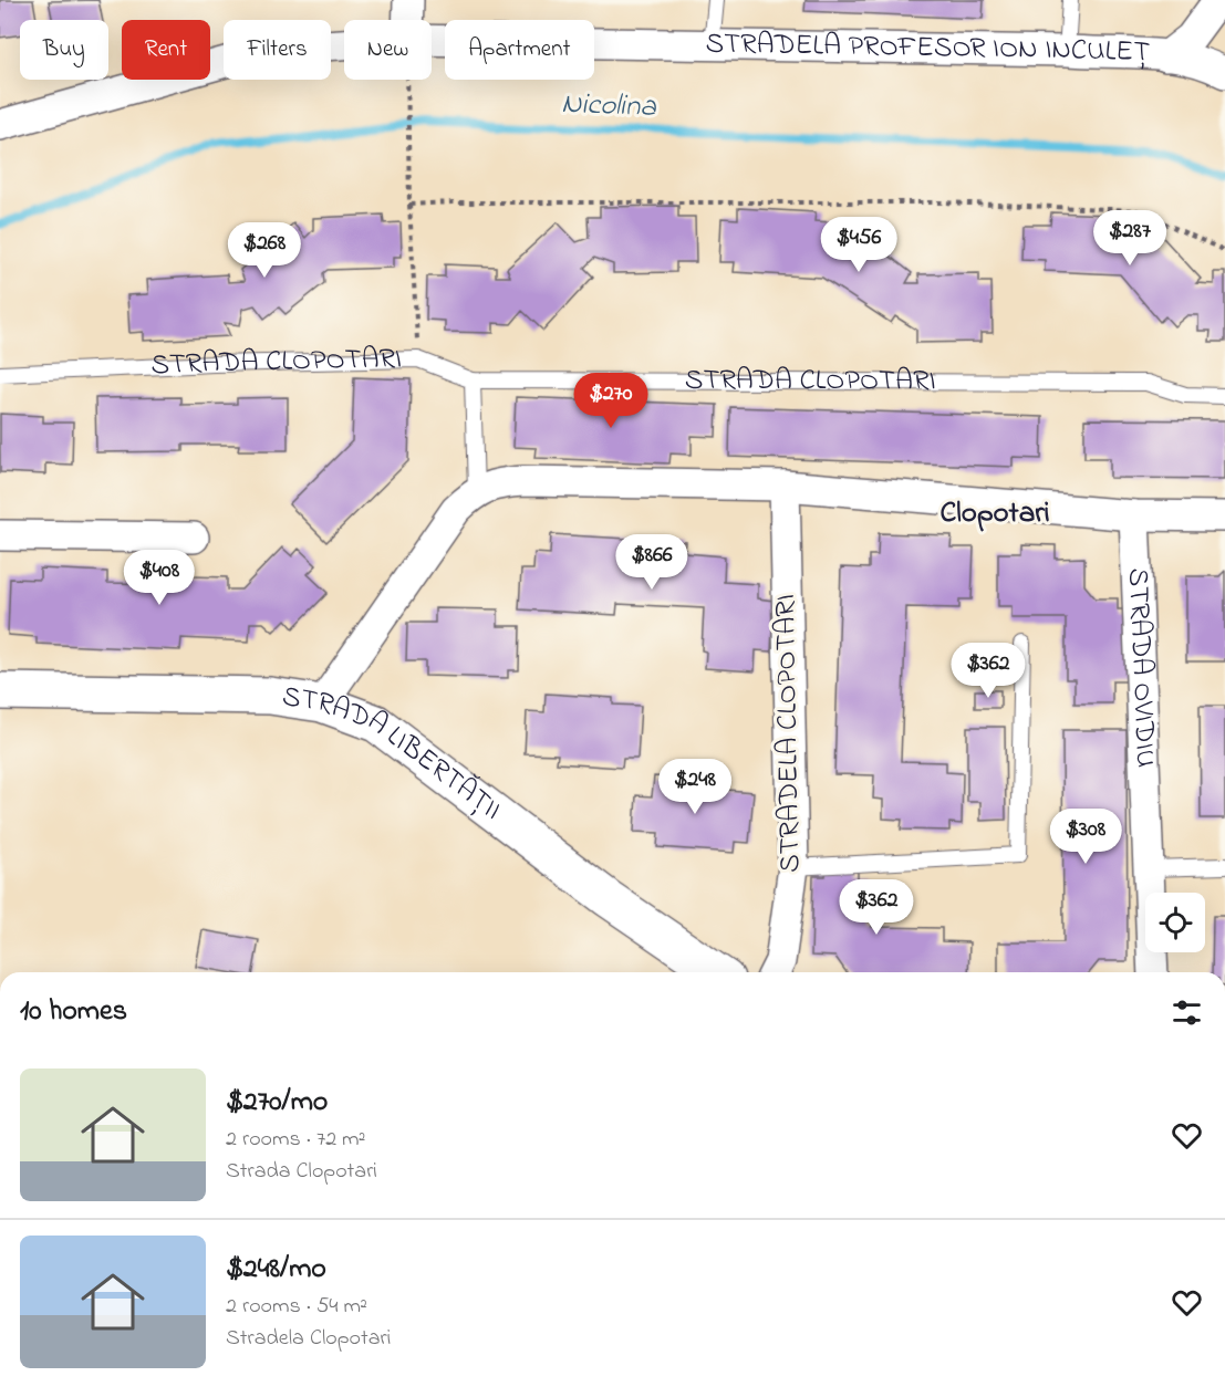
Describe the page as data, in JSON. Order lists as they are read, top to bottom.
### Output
{
  "streets": {
    "street": [
      "STRADELA PROFESOR ION INCULEȚ",
      "STRADA OVIDIU",
      "STRADELA CLOPOTARI",
      "STRADA LIBERTĂȚII"
    ],
    "lane": ["STRADA CLOPOTARI"]
  },
  "districts": ["Clopotari"],
  "water": ["Nicolina"],
  "page": {
    "chip": [
      "Buy",
      "Rent",
      "Filters",
      "New",
      "Apartment"
    ],
    "price": [
      "$287",
      "$456",
      "$268",
      "$270",
      "$866",
      "$408",
      "$362",
      "$248",
      "$308",
      "$362"
    ],
    "heading": "10 homes",
    "list": [
      {
        "name": "$270/mo",
        "note": "2 rooms · 72 m² · Strada Clopotari"
      },
      {
        "name": "$248/mo",
        "note": "2 rooms · 54 m² · Stradela Clopotari"
      }
    ]
  }
}
